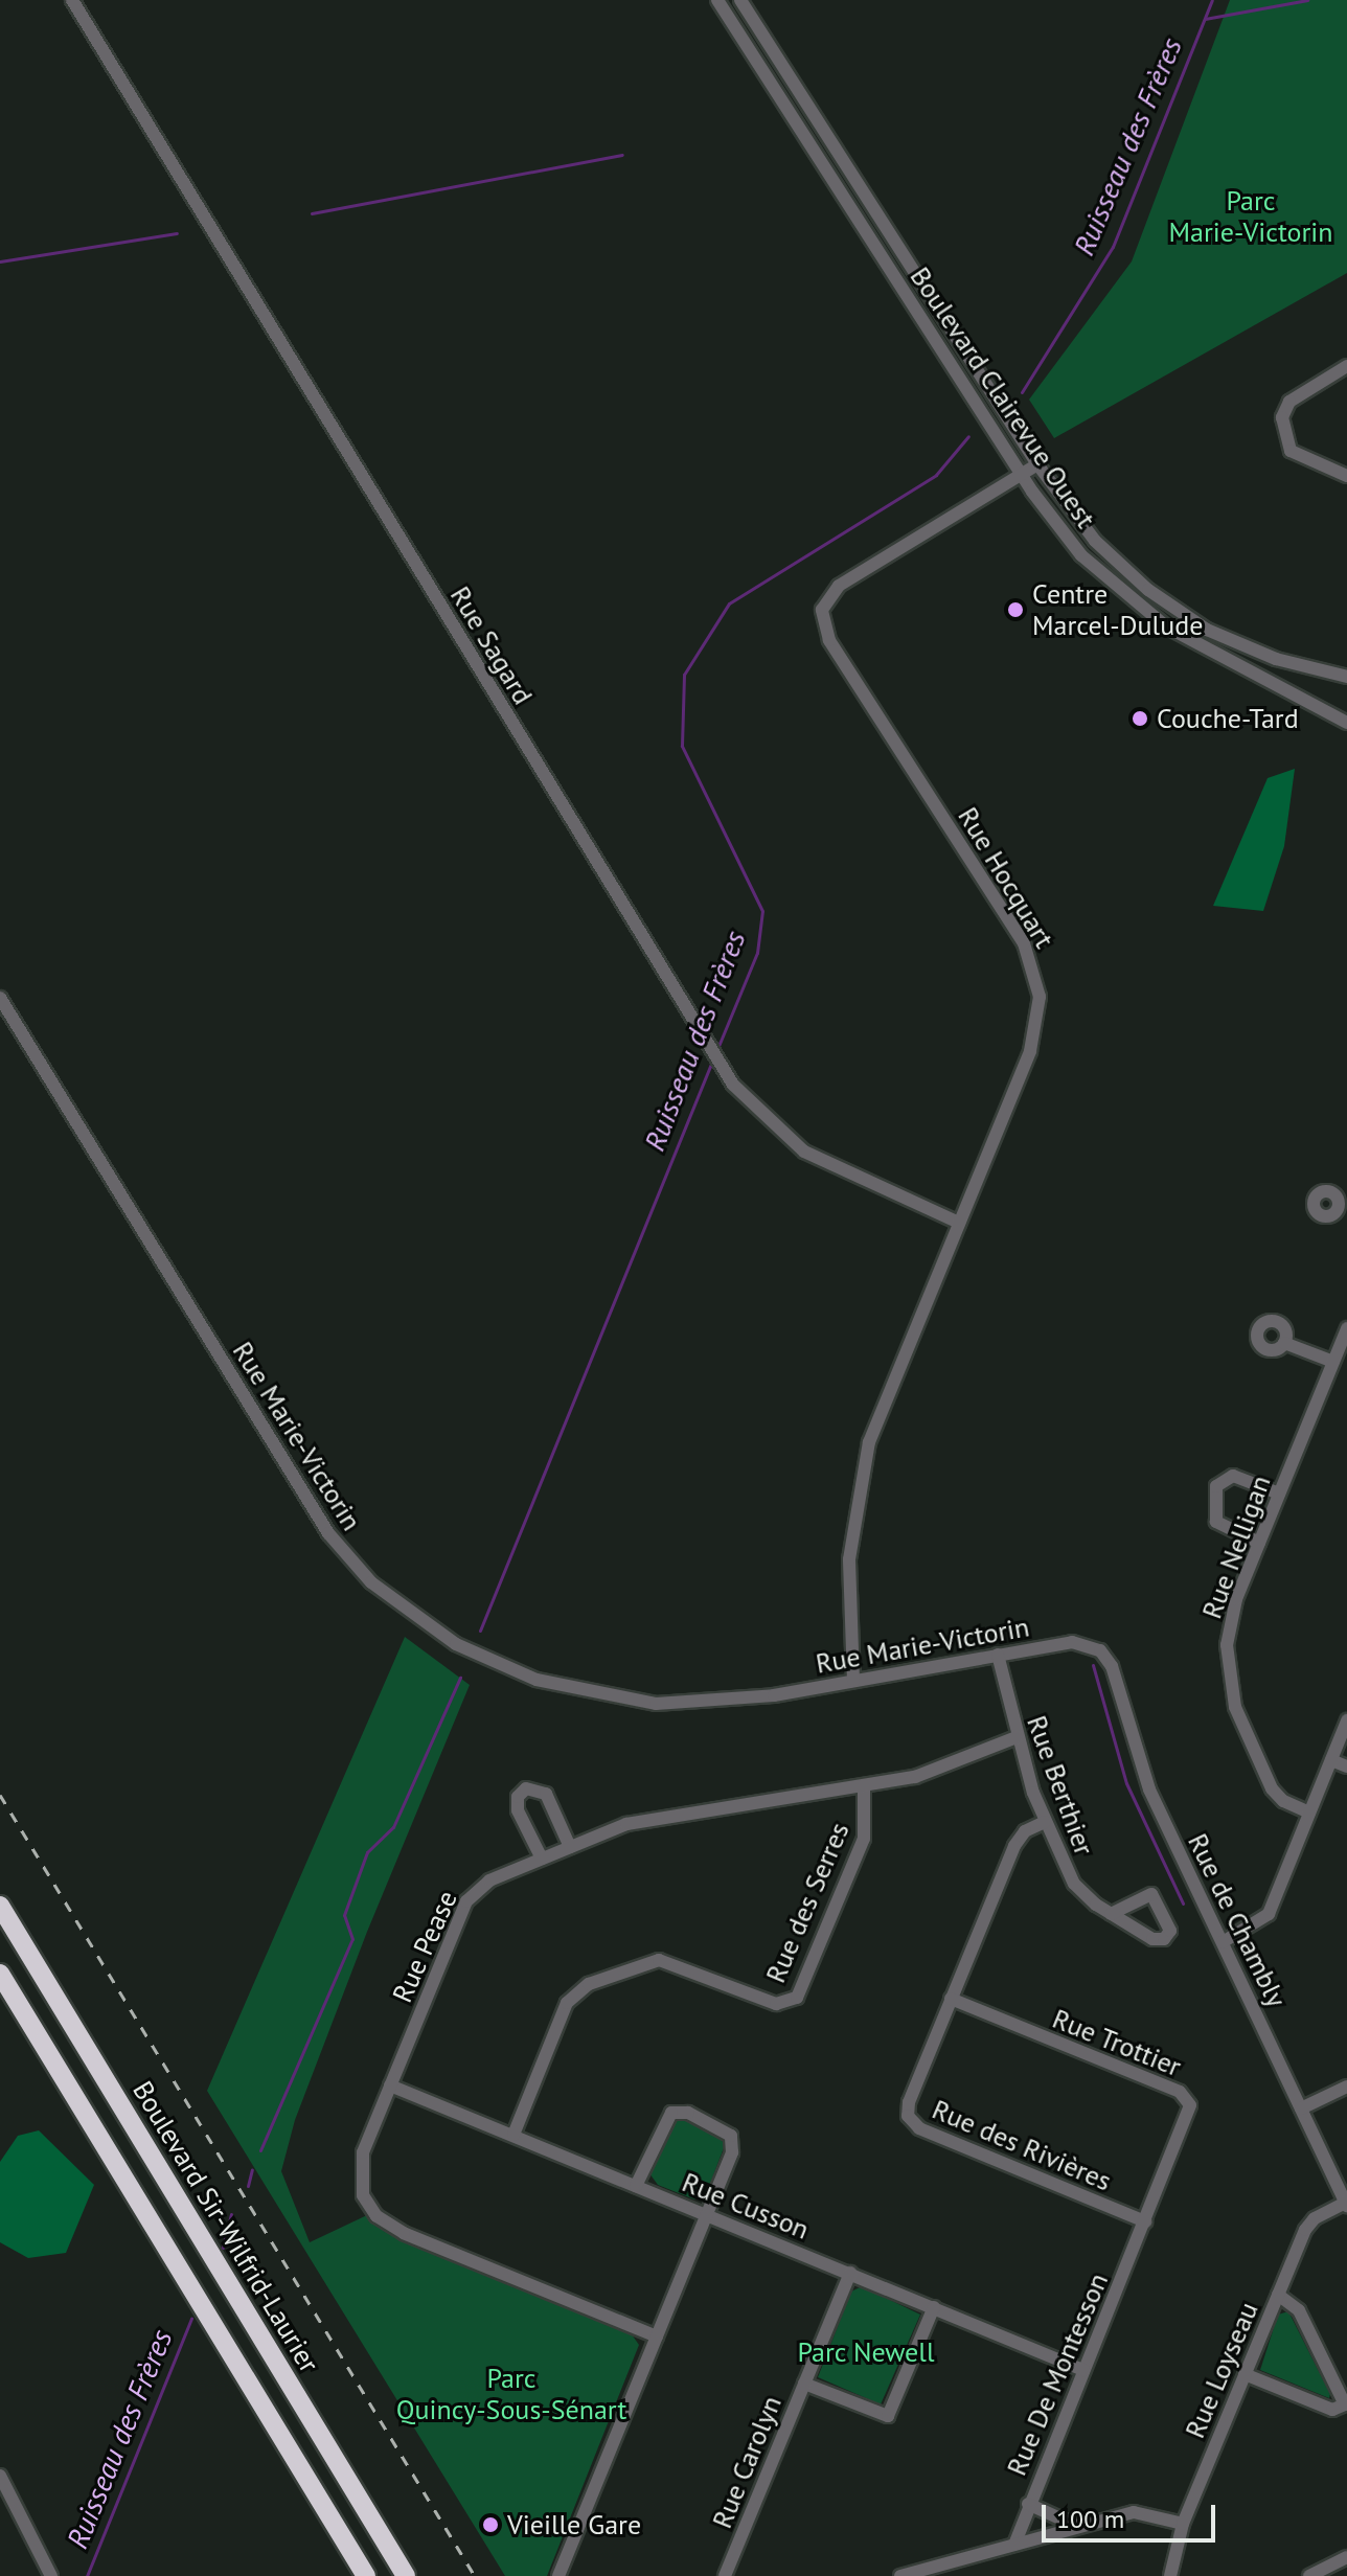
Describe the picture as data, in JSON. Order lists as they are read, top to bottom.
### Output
{
  "streets": {
    "highway": ["Boulevard Sir-Wilfrid-Laurier"],
    "street": [
      "Boulevard Clairevue Ouest",
      "Rue Sagard",
      "Rue Hocquart",
      "Rue Marie-Victorin",
      "Rue Nelligan",
      "Rue Berthier",
      "Rue des Serres",
      "Rue de Chambly",
      "Rue Pease",
      "Rue Trottier",
      "Rue des Rivières",
      "Rue Cusson",
      "Rue Loyseau",
      "Rue De Montesson",
      "Rue Carolyn"
    ]
  },
  "crossings": [
    ["Boulevard Clairevue Ouest", "Rue Hocquart"],
    ["Rue Sagard", "Rue Hocquart"],
    ["Rue Hocquart", "Rue Marie-Victorin"],
    ["Rue Marie-Victorin", "Rue Berthier"],
    ["Rue Marie-Victorin", "Rue de Chambly"],
    ["Rue Berthier", "Rue Pease"],
    ["Rue des Serres", "Rue Pease"],
    ["Rue des Serres", "Rue Cusson"],
    ["Rue de Chambly", "Rue Loyseau"],
    ["Rue Pease", "Rue Cusson"],
    ["Rue Trottier", "Rue des Rivières"],
    ["Rue Trottier", "Rue De Montesson"],
    ["Rue des Rivières", "Rue De Montesson"],
    ["Rue Cusson", "Rue De Montesson"],
    ["Rue Cusson", "Rue Carolyn"]
  ],
  "water": ["Ruisseau des Frères"],
  "parks": ["Parc Marie-Victorin", "Parc Newell", "Parc Quincy-Sous-Sénart"],
  "places": ["Centre Marcel-Dulude", "Couche-Tard", "Vieille Gare"],
  "scale_bar": "100 m"
}
